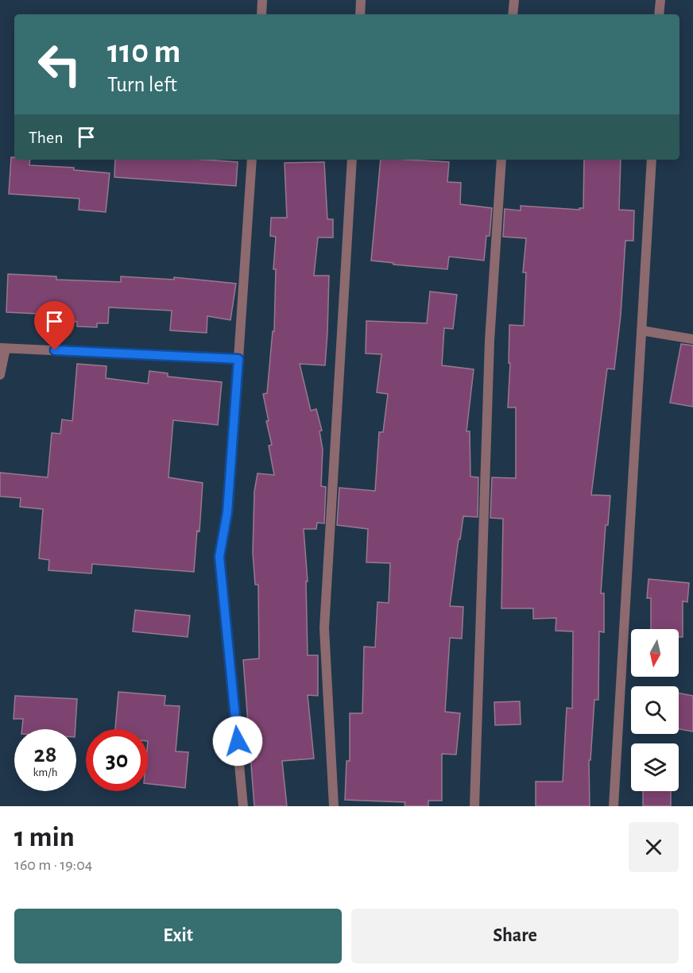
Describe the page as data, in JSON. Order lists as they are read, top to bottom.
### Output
{
  "north": "bottom",
  "page": {
    "turn": ["110 m", "Turn left"],
    "then": "Then",
    "speed": "28 km/h",
    "limit": "30",
    "heading": ["1 min", "160 m · 19:04"],
    "buttons": ["Exit", "Share"]
  }
}
